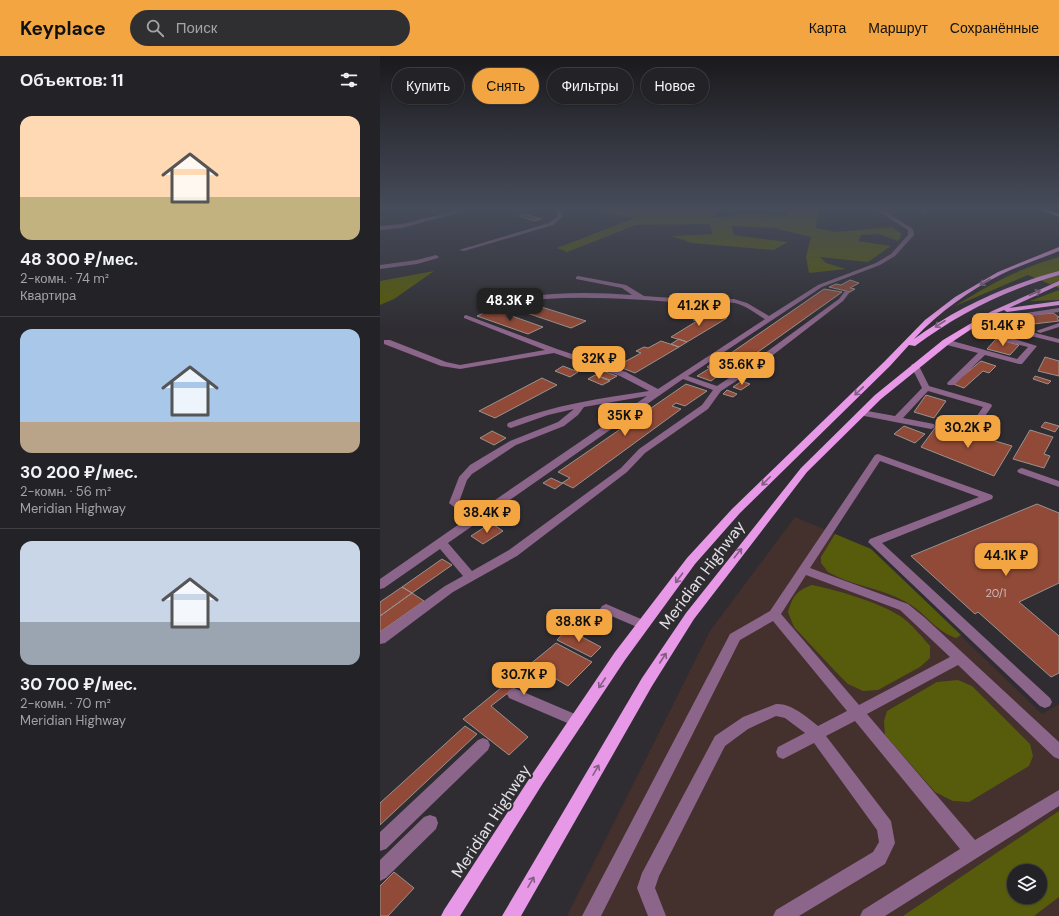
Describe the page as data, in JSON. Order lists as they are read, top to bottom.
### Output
{
  "streets": {
    "main road": ["Meridian Highway"]
  },
  "house_numbers": ["20/1"],
  "page": {
    "header": "Keyplace",
    "search": "Поиск",
    "nav": ["Карта", "Маршрут", "Сохранённые"],
    "heading": "Объектов: 11",
    "chip": [
      "Купить",
      "Снять",
      "Фильтры",
      "Новое"
    ],
    "list": [
      {
        "name": "48 300 ₽/мес.",
        "note": "2-комн. · 74 m² · Квартира"
      },
      {
        "name": "30 200 ₽/мес.",
        "note": "2-комн. · 56 m² · Meridian Highway"
      },
      {
        "name": "30 700 ₽/мес.",
        "note": "2-комн. · 70 m² · Meridian Highway"
      }
    ],
    "price": [
      "48.3K ₽",
      "41.2K ₽",
      "51.4K ₽",
      "32K ₽",
      "35.6K ₽",
      "35K ₽",
      "30.2K ₽",
      "38.4K ₽",
      "44.1K ₽",
      "38.8K ₽",
      "30.7K ₽"
    ]
  }
}
